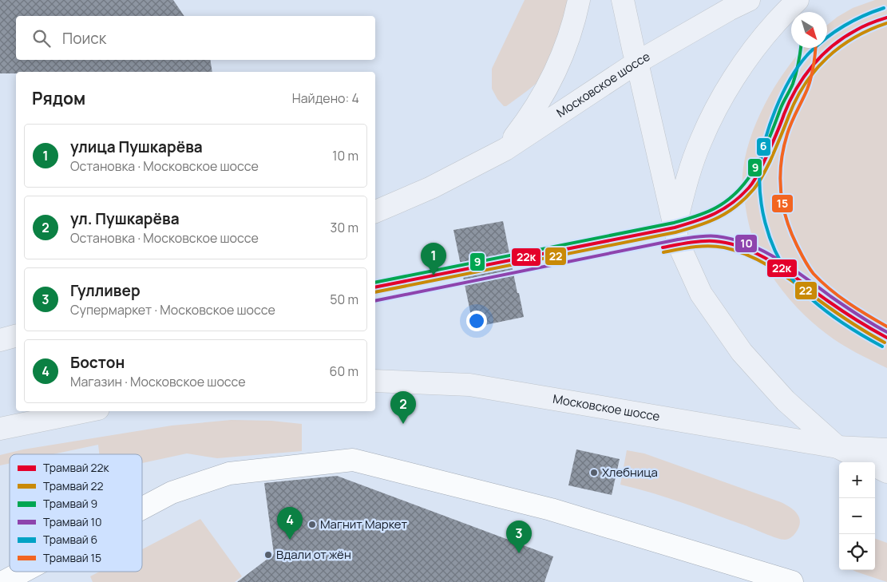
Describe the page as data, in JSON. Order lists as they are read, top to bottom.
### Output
{
  "streets": {
    "main road": ["Московское шоссе"]
  },
  "places": ["Хлебница", "Магнит Маркет", "Вдали от жён"],
  "lines": [
    "tram line 6",
    "tram line 22к",
    "tram line 22",
    "tram line 9",
    "tram line 15",
    "tram line 10"
  ],
  "legend": [
    "Трамвай 22к",
    "Трамвай 22",
    "Трамвай 9",
    "Трамвай 10",
    "Трамвай 6",
    "Трамвай 15"
  ],
  "north": "bottom right",
  "page": {
    "search": "Поиск",
    "heading": ["Рядом", "Найдено: 4"],
    "list": [
      {
        "mark": "1",
        "name": "улица Пушкарёва",
        "note": "Остановка · Московское шоссе",
        "value": "10 m"
      },
      {
        "mark": "2",
        "name": "ул. Пушкарёва",
        "note": "Остановка · Московское шоссе",
        "value": "30 m"
      },
      {
        "mark": "3",
        "name": "Гулливер",
        "note": "Супермаркет · Московское шоссе",
        "value": "50 m"
      },
      {
        "mark": "4",
        "name": "Бостон",
        "note": "Магазин · Московское шоссе",
        "value": "60 m"
      }
    ],
    "pins": [
      "1",
      "2",
      "4",
      "3"
    ],
    "map_buttons": ["+", "−"]
  }
}
